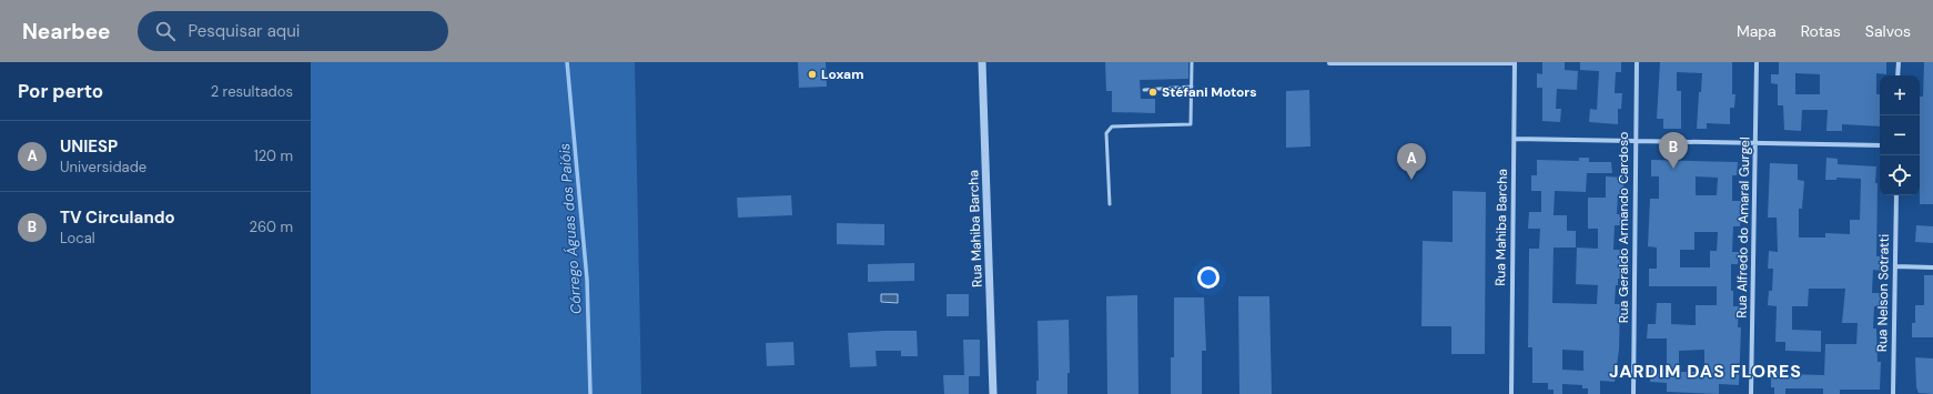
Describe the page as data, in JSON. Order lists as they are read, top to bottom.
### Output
{
  "streets": {
    "street": [
      "Rua Mahiba Barcha",
      "Rua Geraldo Armando Cardoso",
      "Rua Alfredo do Amaral Gurgel",
      "Rua Nelson Sotratti"
    ]
  },
  "districts": ["JARDIM DAS FLORES"],
  "water": ["Córrego Águas dos Paióis"],
  "places": ["Loxam", "Stéfani Motors"],
  "page": {
    "header": "Nearbee",
    "search": "Pesquisar aqui",
    "nav": ["Mapa", "Rotas", "Salvos"],
    "heading": ["Por perto", "2 resultados"],
    "map_buttons": ["+", "−"],
    "list": [
      {
        "mark": "A",
        "name": "UNIESP",
        "note": "Universidade",
        "value": "120 m"
      },
      {
        "mark": "B",
        "name": "TV Circulando",
        "note": "Local",
        "value": "260 m"
      }
    ],
    "pins": ["B", "A"]
  }
}
